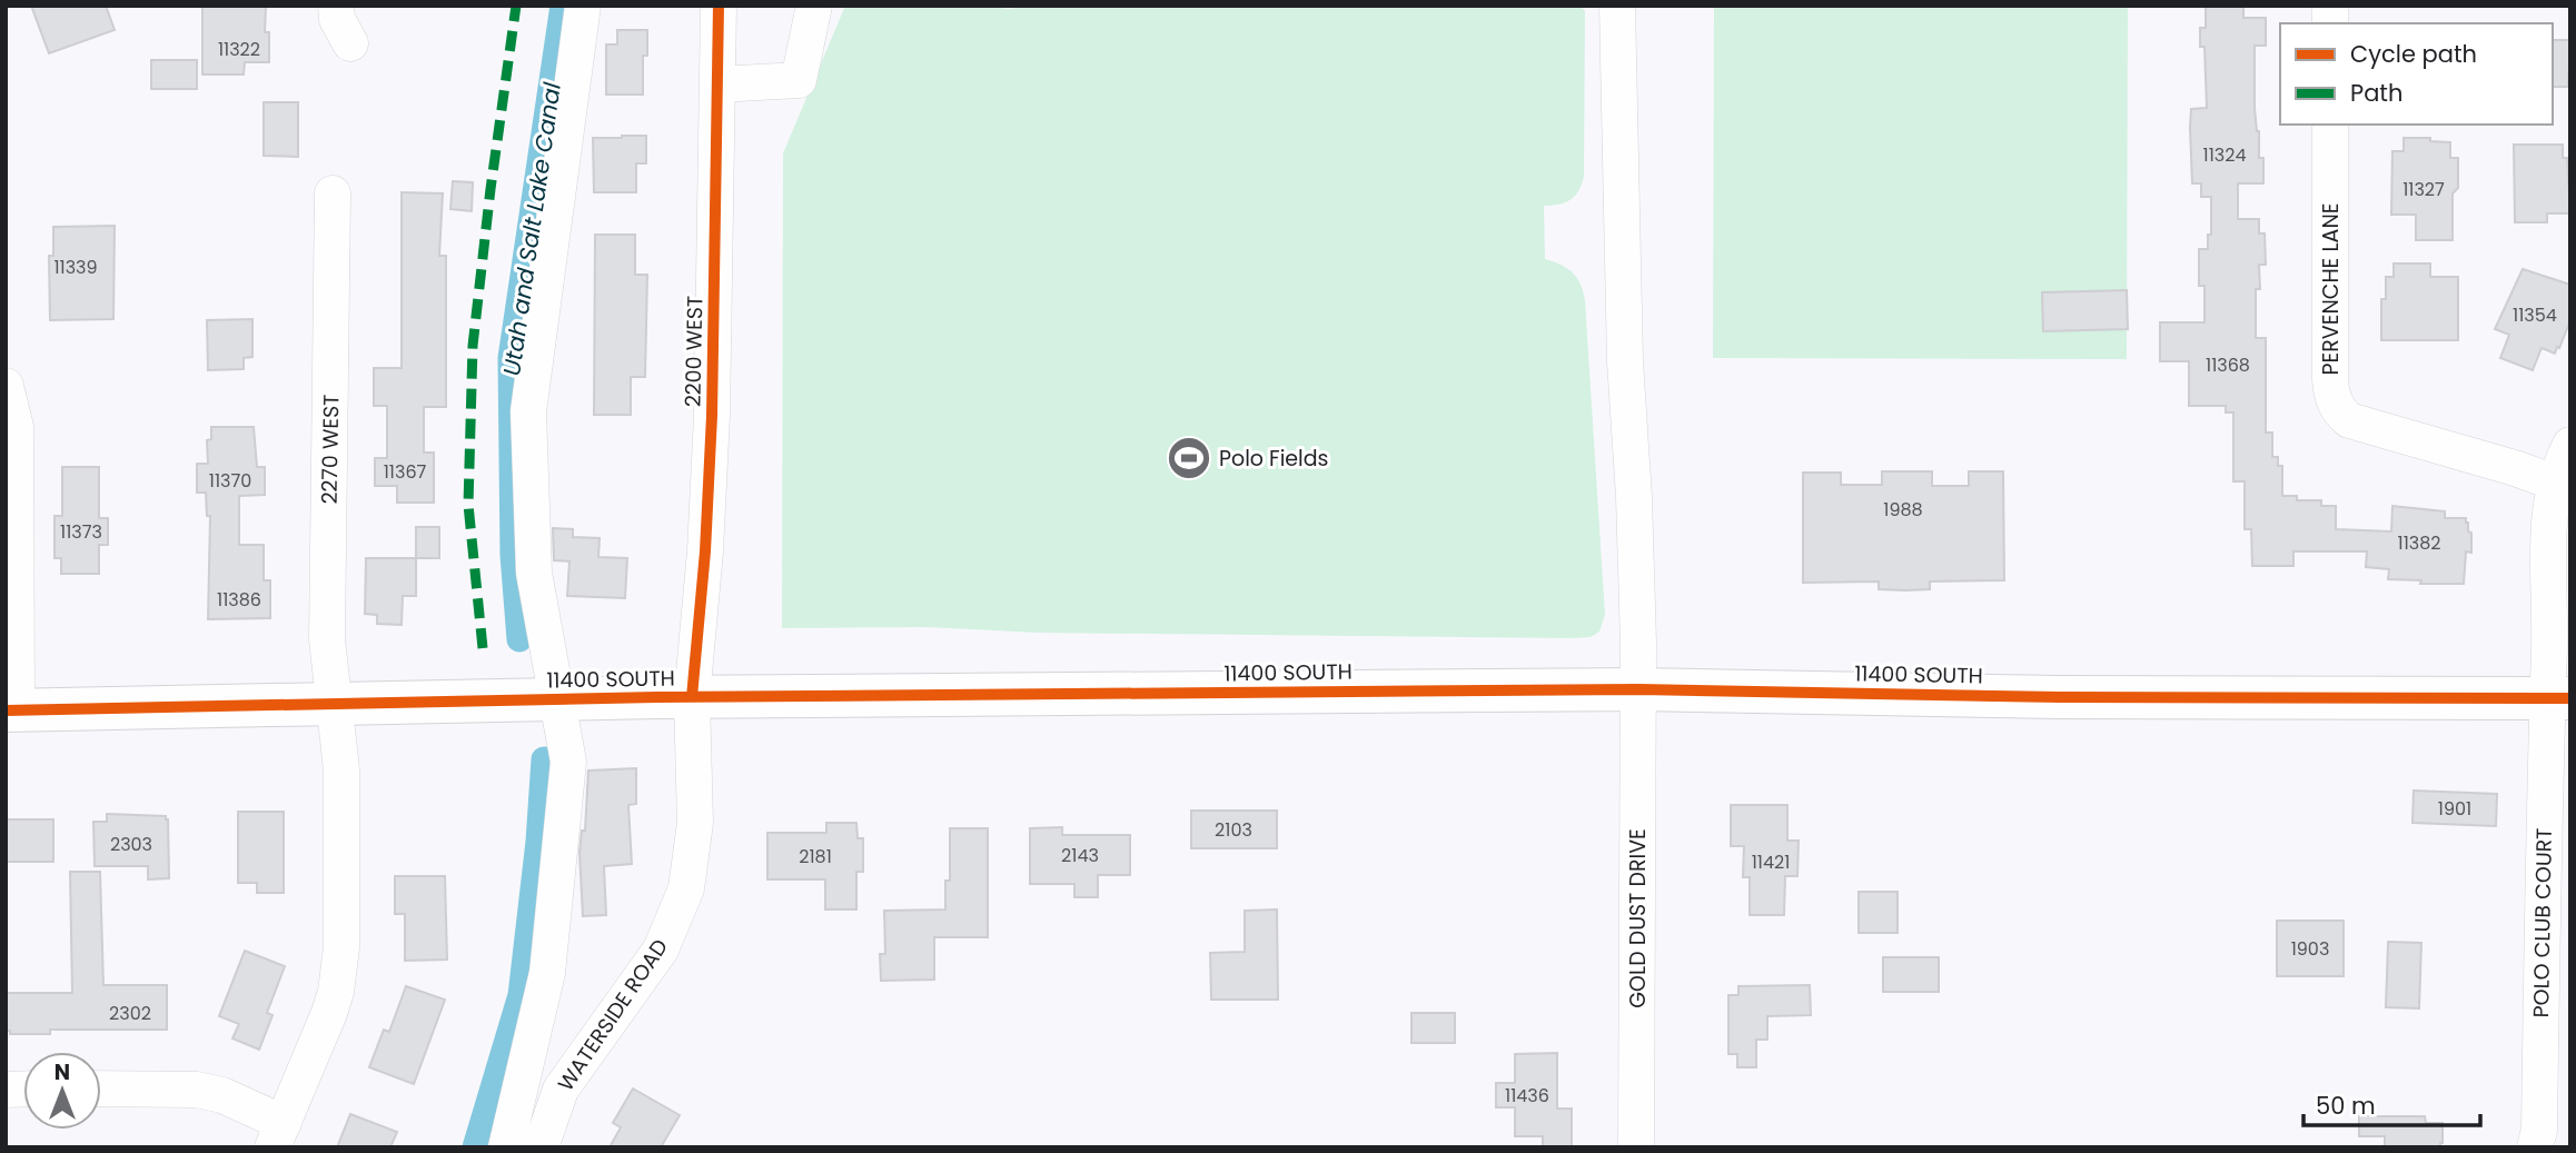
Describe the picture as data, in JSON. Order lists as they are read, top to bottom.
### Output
{
  "streets": {
    "main road": ["11400 SOUTH"],
    "street": [
      "PERVENCHE LANE",
      "2200 WEST",
      "2270 WEST",
      "GOLD DUST DRIVE",
      "POLO CLUB COURT",
      "WATERSIDE ROAD"
    ]
  },
  "crossings": [
    ["PERVENCHE LANE", "POLO CLUB COURT"],
    ["2200 WEST", "11400 SOUTH"],
    ["2200 WEST", "WATERSIDE ROAD"],
    ["2270 WEST", "11400 SOUTH"],
    ["11400 SOUTH", "GOLD DUST DRIVE"],
    ["11400 SOUTH", "POLO CLUB COURT"],
    ["11400 SOUTH", "WATERSIDE ROAD"]
  ],
  "water": ["Utah and Salt Lake Canal"],
  "places": {
    "sports": ["Polo Fields"]
  },
  "house_numbers": [
    "11322",
    "11324",
    "11327",
    "11339",
    "11354",
    "11368",
    "11367",
    "11370",
    "1988",
    "11373",
    "11382",
    "11386",
    "1901",
    "2103",
    "2303",
    "2143",
    "2181",
    "11421",
    "1903",
    "2302",
    "11436"
  ],
  "legend": ["Cycle path", "Path"],
  "scale_bar": "50 m",
  "north": "top"
}
